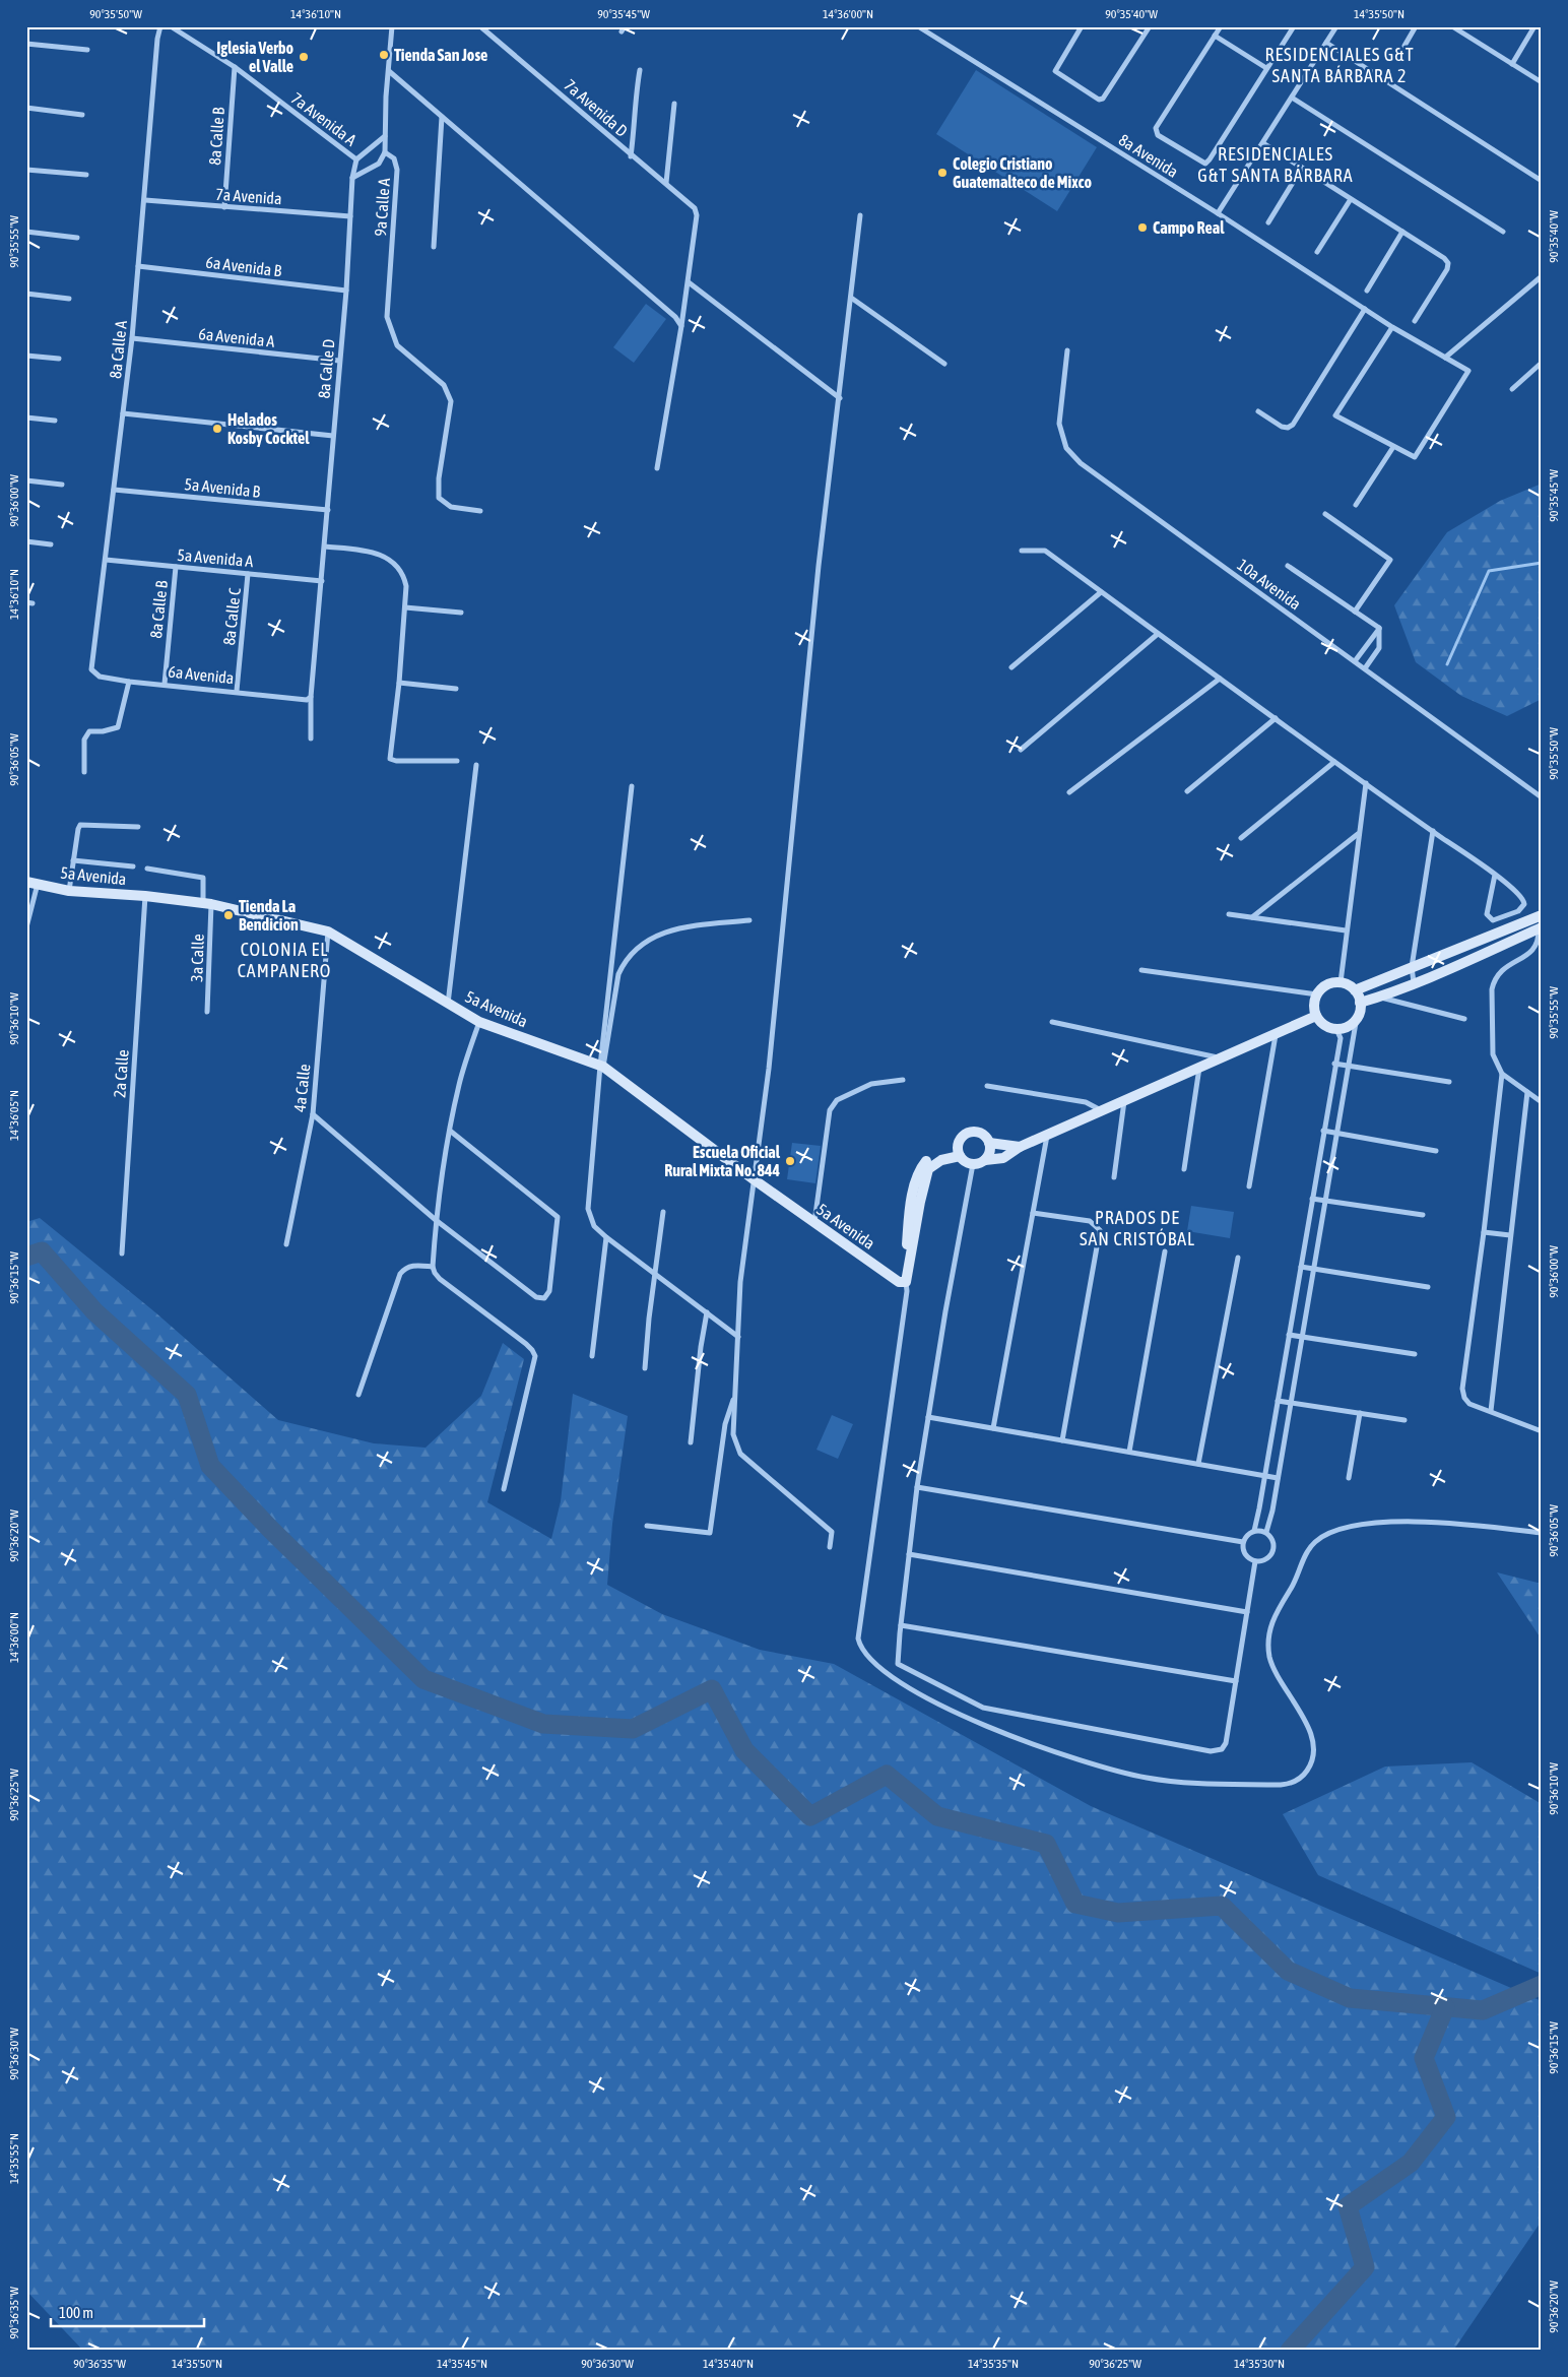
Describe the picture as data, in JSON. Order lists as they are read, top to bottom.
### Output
{
  "streets": {
    "street": [
      "7a Avenida D",
      "7a Avenida A",
      "8a Calle B",
      "8a Avenida",
      "7a Avenida",
      "9a Calle A",
      "6a Avenida B",
      "6a Avenida A",
      "8a Calle A",
      "8a Calle D",
      "5a Avenida B",
      "5a Avenida A",
      "10a Avenida",
      "8a Calle C",
      "6a Avenida",
      "5a Avenida",
      "3a Calle",
      "2a Calle",
      "4a Calle"
    ]
  },
  "crossings": [
    ["7a Avenida A", "8a Calle B"],
    ["7a Avenida A", "8a Calle D"],
    ["8a Calle B", "7a Avenida"],
    ["8a Calle B", "5a Avenida A"],
    ["8a Calle B", "6a Avenida"],
    ["7a Avenida", "8a Calle A"],
    ["7a Avenida", "8a Calle D"],
    ["6a Avenida B", "8a Calle A"],
    ["6a Avenida B", "8a Calle D"],
    ["6a Avenida A", "8a Calle A"],
    ["6a Avenida A", "8a Calle D"],
    ["8a Calle A", "5a Avenida B"],
    ["8a Calle A", "5a Avenida A"],
    ["8a Calle A", "6a Avenida"],
    ["8a Calle D", "5a Avenida B"],
    ["8a Calle D", "5a Avenida A"],
    ["8a Calle D", "6a Avenida"],
    ["5a Avenida A", "8a Calle C"],
    ["8a Calle C", "6a Avenida"],
    ["5a Avenida", "3a Calle"],
    ["5a Avenida", "2a Calle"],
    ["5a Avenida", "4a Calle"]
  ],
  "districts": [
    "RESIDENCIALES G&T SANTA BÁRBARA 2",
    "RESIDENCIALES G&T SANTA BÁRBARA",
    "COLONIA EL CAMPANERO",
    "PRADOS DE SAN CRISTÓBAL"
  ],
  "places": [
    "Tienda San Jose",
    "Iglesia Verbo el Valle",
    "Colegio Cristiano Guatemalteco de Mixco",
    "Campo Real",
    "Helados Kosby Cocktel",
    "Tienda La Bendicion",
    "Escuela Oficial Rural Mixta No. 844"
  ],
  "scale_bar": "100 m",
  "coordinates": [
    "90°35'50\"W",
    "14°36'10\"N",
    "90°35'45\"W",
    "14°36'00\"N",
    "90°35'40\"W",
    "14°35'50\"N",
    "90°35'55\"W",
    "90°36'00\"W",
    "90°36'05\"W",
    "90°36'10\"W",
    "14°36'05\"N",
    "90°36'15\"W",
    "90°36'20\"W",
    "90°36'25\"W",
    "90°36'30\"W",
    "14°35'55\"N",
    "90°36'35\"W",
    "14°35'45\"N",
    "14°35'40\"N",
    "14°35'35\"N",
    "14°35'30\"N"
  ]
}
